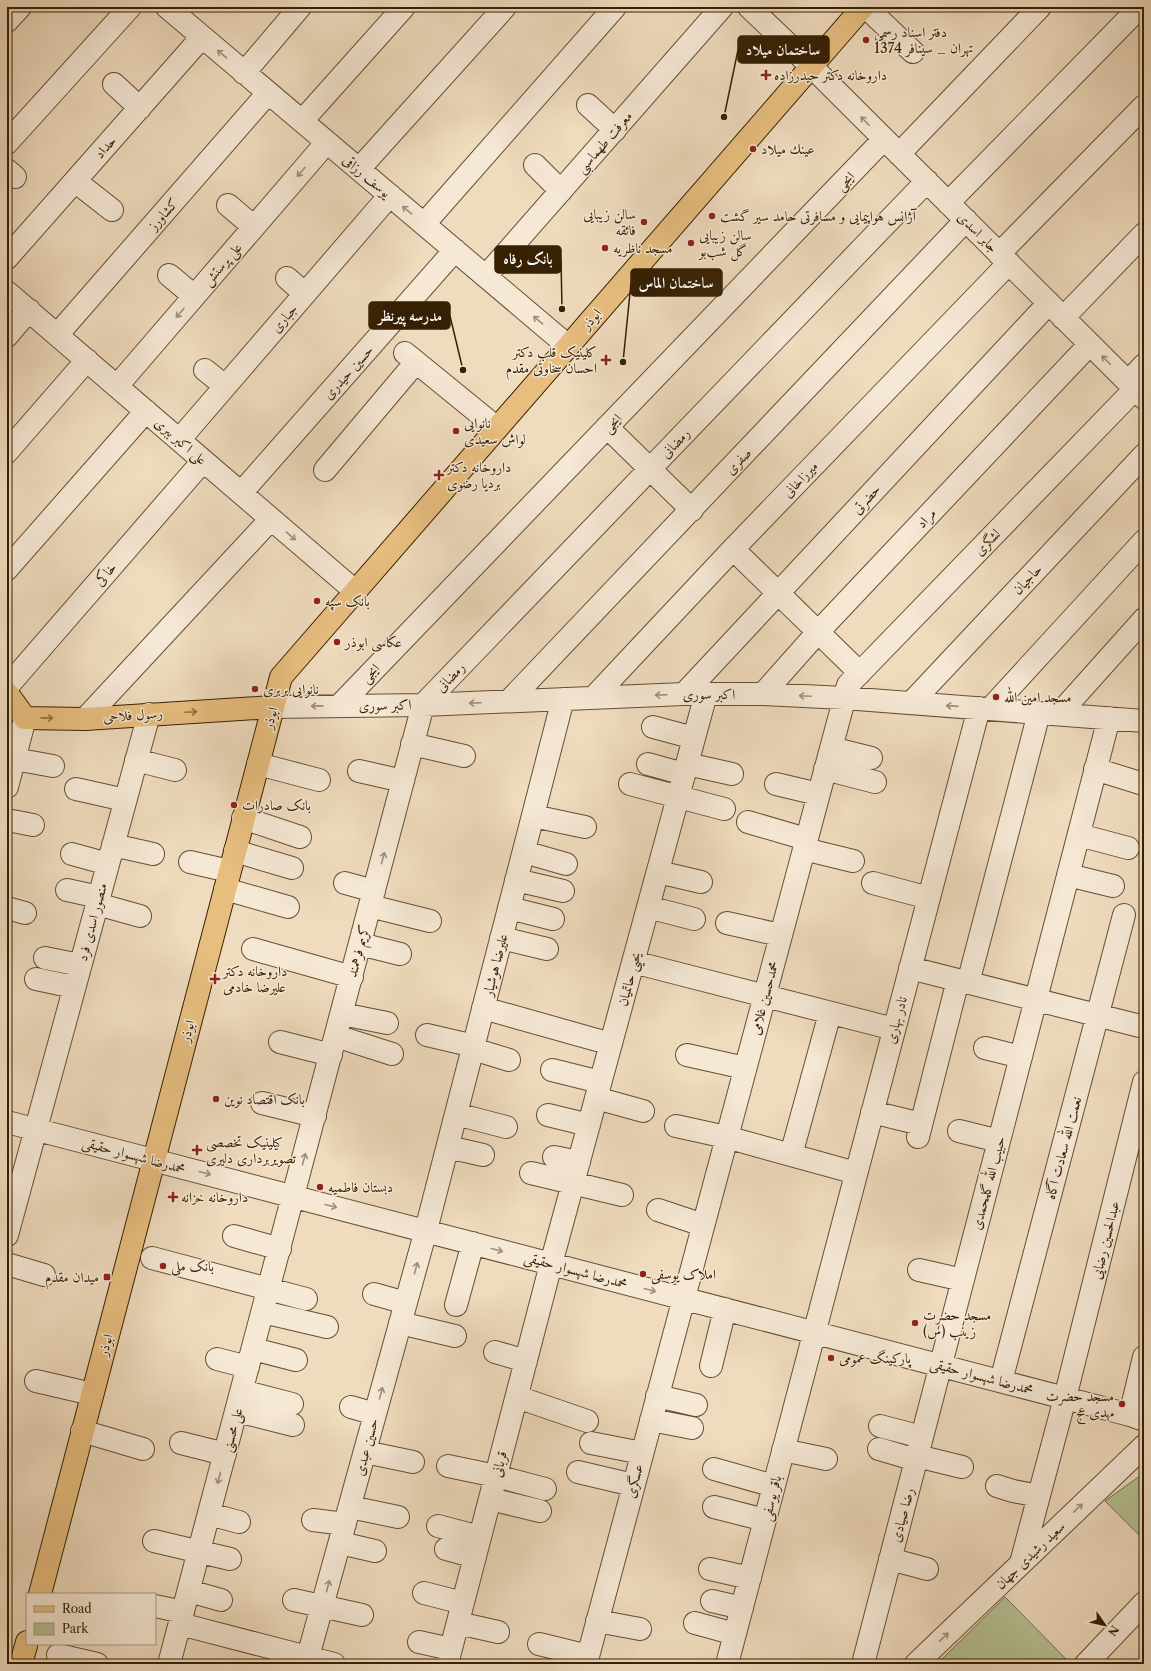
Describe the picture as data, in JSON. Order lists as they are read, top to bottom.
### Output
{
  "streets": {
    "main road": ["ابوذر", "رسول فلاحی"],
    "street": [
      "معرفت طهماسبی",
      "حداد",
      "یوسف رزاقی",
      "ایجی",
      "کشاورز",
      "جابر اسدی",
      "علی پرستش",
      "جباری",
      "حسین حیدری",
      "علی اکبر ببری",
      "رمضانی",
      "صفری",
      "میرزاخانی",
      "حضرتی",
      "مراد",
      "لشگری",
      "خاکی",
      "حاجیان",
      "اکبر سوری",
      "منصور اسدی فرد",
      "کریم فرهمند",
      "علیرضا هوشیار",
      "یحیی حاتمیان",
      "محمدحسین غلامی",
      "نادر بهاری",
      "نعمت الله سعادت آگاه",
      "محمدرضا شهسوار حقیقی",
      "حبیب الله گلمحمدی",
      "عبدالحسین رضایی",
      "علی محسنی",
      "حسین عبدی",
      "قربانی",
      "عسگری",
      "باقر یوسفی",
      "رضا صیادی",
      "سعید رشیدی جهان"
    ]
  },
  "crossings": [
    ["معرفت طهماسبی", "یوسف رزاقی"],
    ["حداد", "یوسف رزاقی"],
    ["یوسف رزاقی", "کشاورز"],
    ["یوسف رزاقی", "علی پرستش"],
    ["یوسف رزاقی", "جباری"],
    ["یوسف رزاقی", "ابوذر"],
    ["یوسف رزاقی", "حسین حیدری"],
    ["ایجی", "جابر اسدی"],
    ["ایجی", "اکبر سوری"],
    ["کشاورز", "علی اکبر ببری"],
    ["جابر اسدی", "ابوذر"],
    ["جابر اسدی", "رمضانی"],
    ["جابر اسدی", "صفری"],
    ["جابر اسدی", "میرزاخانی"],
    ["جابر اسدی", "حضرتی"],
    ["جابر اسدی", "مراد"],
    ["جابر اسدی", "لشگری"],
    ["علی پرستش", "علی اکبر ببری"],
    ["جباری", "علی اکبر ببری"],
    ["ابوذر", "علی اکبر ببری"],
    ["ابوذر", "اکبر سوری"],
    ["ابوذر", "رسول فلاحی"],
    ["ابوذر", "محمدرضا شهسوار حقیقی"],
    ["حسین حیدری", "علی اکبر ببری"],
    ["علی اکبر ببری", "خاکی"],
    ["رمضانی", "اکبر سوری"],
    ["رمضانی", "کریم فرهمند"],
    ["صفری", "اکبر سوری"],
    ["میرزاخانی", "اکبر سوری"],
    ["حضرتی", "اکبر سوری"],
    ["مراد", "اکبر سوری"],
    ["لشگری", "اکبر سوری"],
    ["لشگری", "محمدحسین غلامی"],
    ["حاجیان", "اکبر سوری"],
    ["اکبر سوری", "رسول فلاحی"],
    ["اکبر سوری", "کریم فرهمند"],
    ["اکبر سوری", "علیرضا هوشیار"],
    ["اکبر سوری", "یحیی حاتمیان"],
    ["اکبر سوری", "محمدحسین غلامی"],
    ["اکبر سوری", "نادر بهاری"],
    ["اکبر سوری", "حبیب الله گلمحمدی"],
    ["رسول فلاحی", "منصور اسدی فرد"],
    ["منصور اسدی فرد", "محمدرضا شهسوار حقیقی"],
    ["کریم فرهمند", "محمدرضا شهسوار حقیقی"],
    ["کریم فرهمند", "علی محسنی"],
    ["علیرضا هوشیار", "محمدرضا شهسوار حقیقی"],
    ["علیرضا هوشیار", "حسین عبدی"],
    ["یحیی حاتمیان", "محمدرضا شهسوار حقیقی"],
    ["یحیی حاتمیان", "قربانی"],
    ["محمدحسین غلامی", "محمدرضا شهسوار حقیقی"],
    ["محمدحسین غلامی", "عسگری"],
    ["نادر بهاری", "محمدرضا شهسوار حقیقی"],
    ["نادر بهاری", "باقر یوسفی"],
    ["نعمت الله سعادت آگاه", "محمدرضا شهسوار حقیقی"],
    ["محمدرضا شهسوار حقیقی", "حبیب الله گلمحمدی"],
    ["محمدرضا شهسوار حقیقی", "عبدالحسین رضایی"],
    ["محمدرضا شهسوار حقیقی", "علی محسنی"],
    ["محمدرضا شهسوار حقیقی", "حسین عبدی"],
    ["محمدرضا شهسوار حقیقی", "قربانی"],
    ["محمدرضا شهسوار حقیقی", "عسگری"],
    ["محمدرضا شهسوار حقیقی", "باقر یوسفی"],
    ["محمدرضا شهسوار حقیقی", "رضا صیادی"],
    ["حبیب الله گلمحمدی", "رضا صیادی"],
    ["عبدالحسین رضایی", "سعید رشیدی جهان"]
  ],
  "one_way": [
    "یوسف رزاقی",
    "علی پرستش",
    "رسول فلاحی",
    "کریم فرهمند",
    "حسین عبدی"
  ],
  "places": {
    "other": [
      "دفتر اسناد رسمی 1374 تهران _ سینافر",
      "ساختمان میلاد",
      "عينك ميلاد",
      "آژانس هواپیمایی و مسافرتی حامد سیر گشت",
      "سالن زیبایی فائقه",
      "سالن زیبایی گل شب‌بو",
      "مسجد ناظریه",
      "بانک رفاه",
      "ساختمان الماس",
      "مدرسه پیرنظر",
      "نانوایی لواش سعیدی",
      "بانک سپه",
      "عکاسی ابوذر",
      "نانوایی بربری",
      "مسجد امین الله",
      "بانک صادرات",
      "بانک اقتصاد نوین",
      "دبستان فاطمیه",
      "بانک ملی",
      "املاک یوسفی",
      "مسجد حضرت زینب (س)",
      "پارکینگ عمومی",
      "مسجد حضرت مهدی عج"
    ],
    "health": [
      "داروخانه دکتر حیدرزاده",
      "کلینیک قلب دکتر احسان سخاوتی مقدم",
      "داروخانه دکتر بردیا رضوی",
      "داروخانه دکتر علیرضا خادمی",
      "کیلینیک تخصصی تصویربرداری دلیری",
      "داروخانه خزانه"
    ],
    "transit": ["میدان مقدم"]
  },
  "legend": ["Road", "Park"],
  "north": "bottom right"
}
